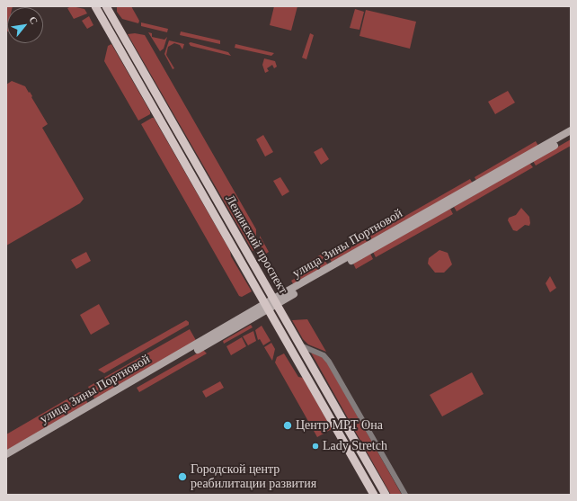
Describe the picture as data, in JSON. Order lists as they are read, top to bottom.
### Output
{
  "streets": {
    "main road": ["улица Зины Портновой", "Ленинский проспект"]
  },
  "crossings": [
    ["улица Зины Портновой", "Ленинский проспект"]
  ],
  "places": ["Центр МРТ Она", "Lady Stretch", "Городской центр реабилитации развития"],
  "north": "top right"
}
